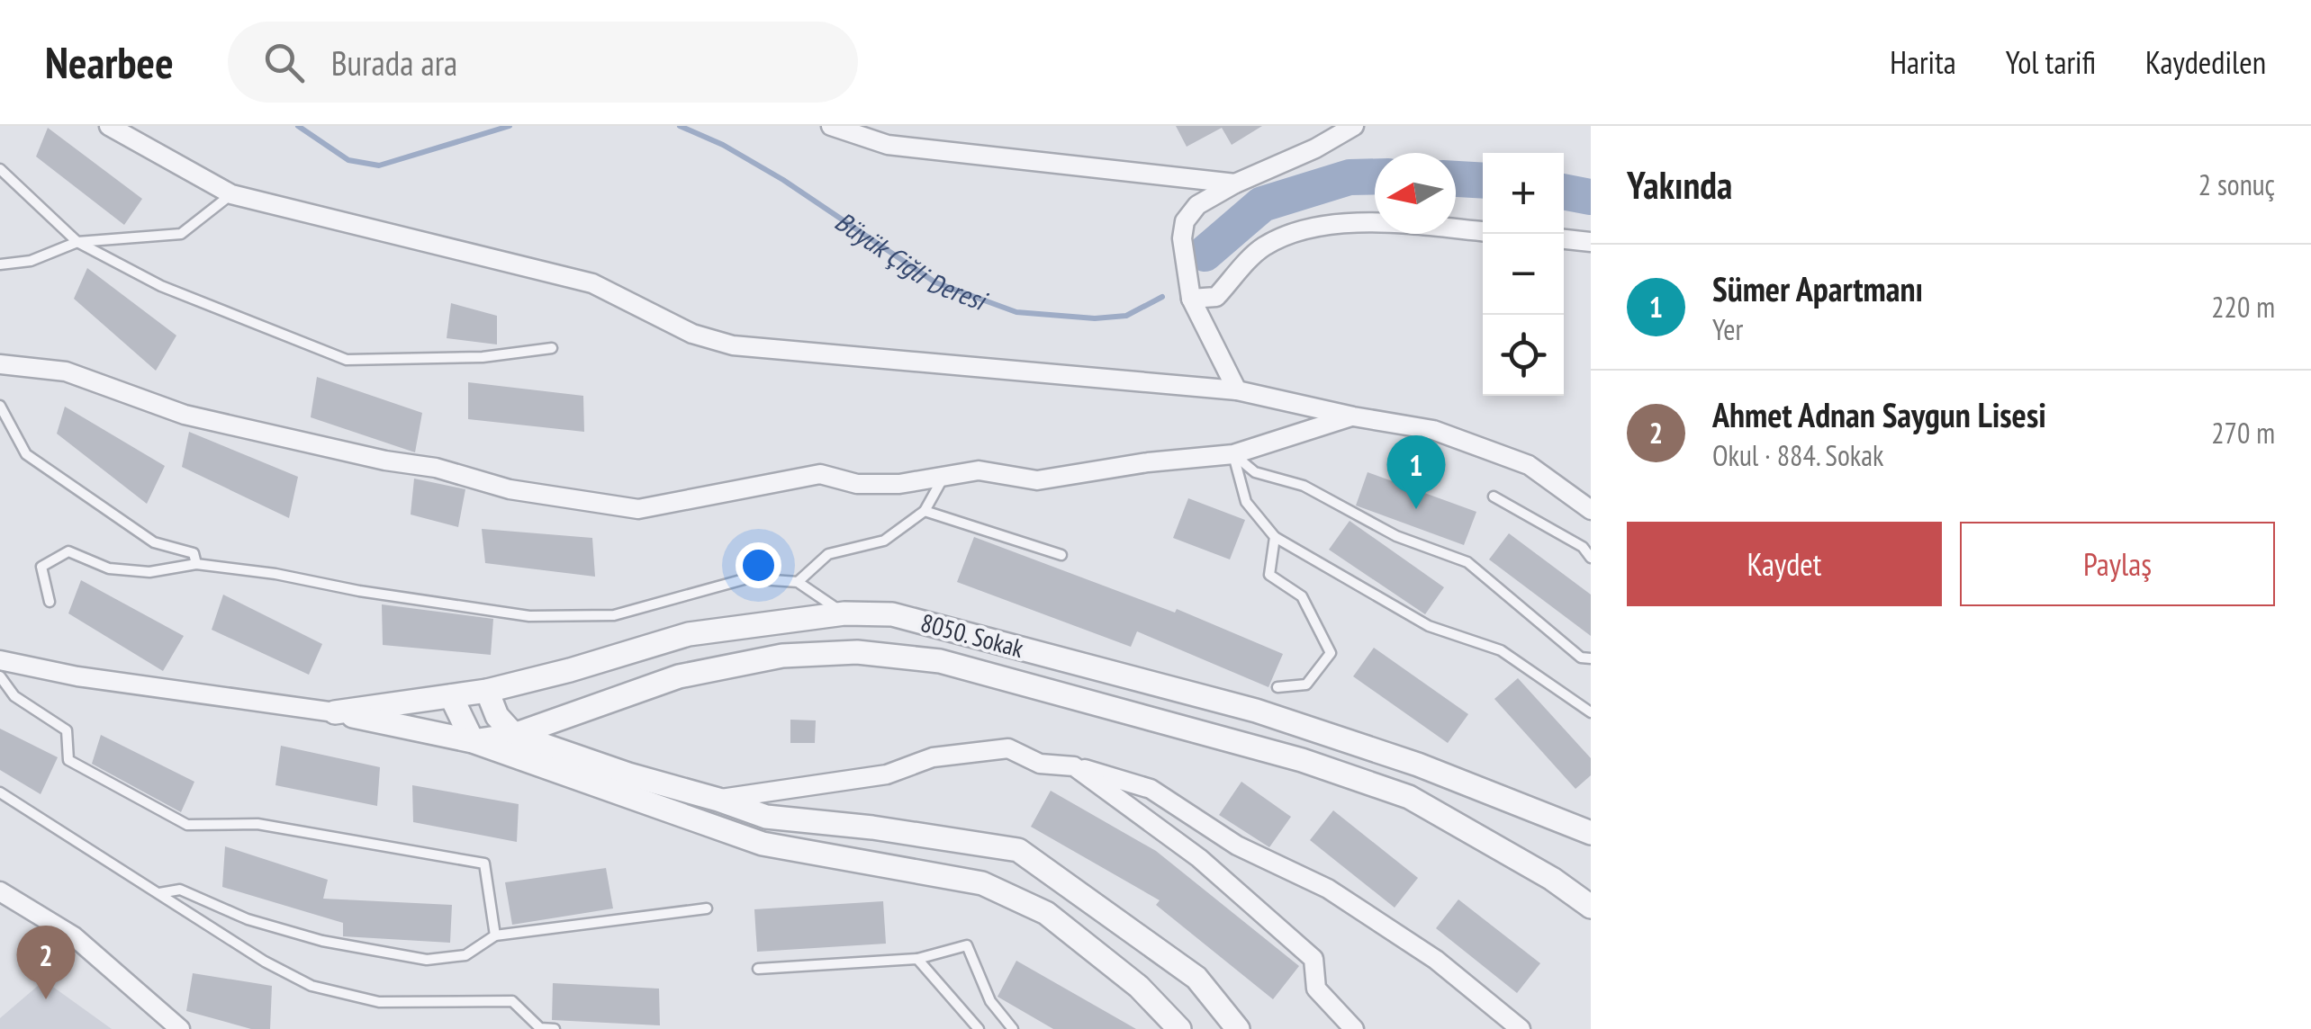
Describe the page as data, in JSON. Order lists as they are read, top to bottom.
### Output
{
  "streets": {
    "street": ["8050. Sokak"]
  },
  "water": ["Büyük Çiğli Deresi"],
  "north": "left",
  "page": {
    "header": "Nearbee",
    "search": "Burada ara",
    "nav": ["Harita", "Yol tarifi", "Kaydedilen"],
    "heading": ["Yakında", "2 sonuç"],
    "map_buttons": ["+", "−"],
    "list": [
      {
        "mark": "1",
        "name": "Sümer Apartmanı",
        "note": "Yer",
        "value": "220 m"
      },
      {
        "mark": "2",
        "name": "Ahmet Adnan Saygun Lisesi",
        "note": "Okul · 884. Sokak",
        "value": "270 m"
      }
    ],
    "pins": ["1", "2"],
    "buttons": ["Kaydet", "Paylaş"]
  }
}
